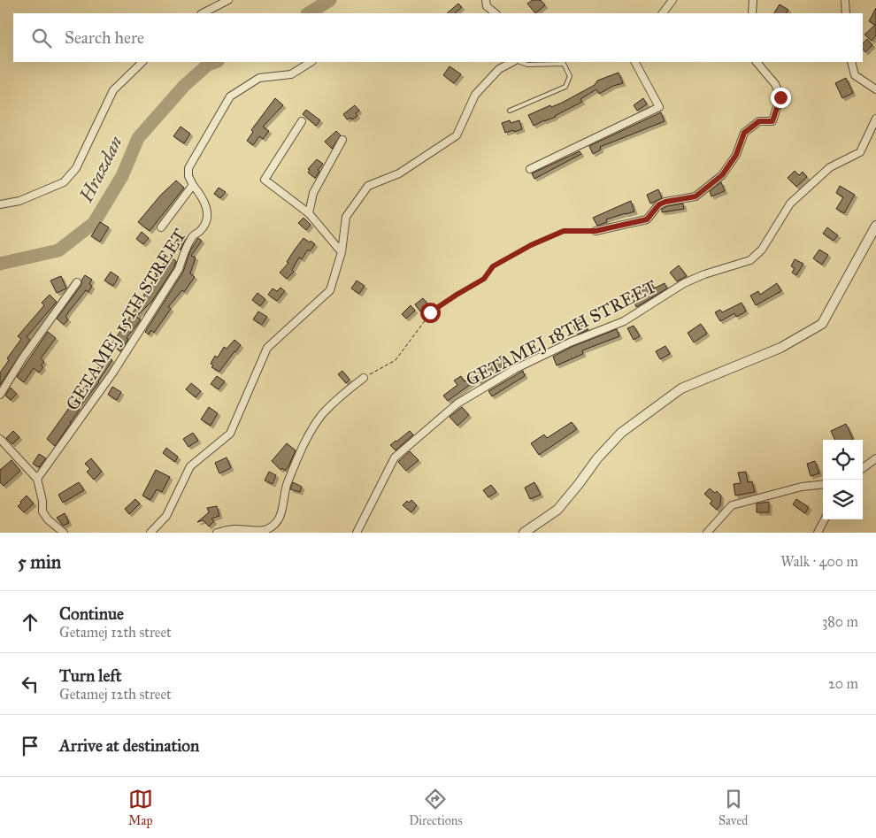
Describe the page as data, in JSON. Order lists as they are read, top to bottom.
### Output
{
  "streets": {
    "street": ["GETAMEJ 15TH STREET", "GETAMEJ 18TH STREET"]
  },
  "water": ["Hrazdan"],
  "page": {
    "search": "Search here",
    "heading": ["5 min", "Walk · 400 m"],
    "list": [
      ["Continue", "Getamej 12th street", "380 m"],
      ["Turn left", "Getamej 12th street", "20 m"],
      "Arrive at destination"
    ],
    "nav": ["Map", "Directions", "Saved"]
  }
}
